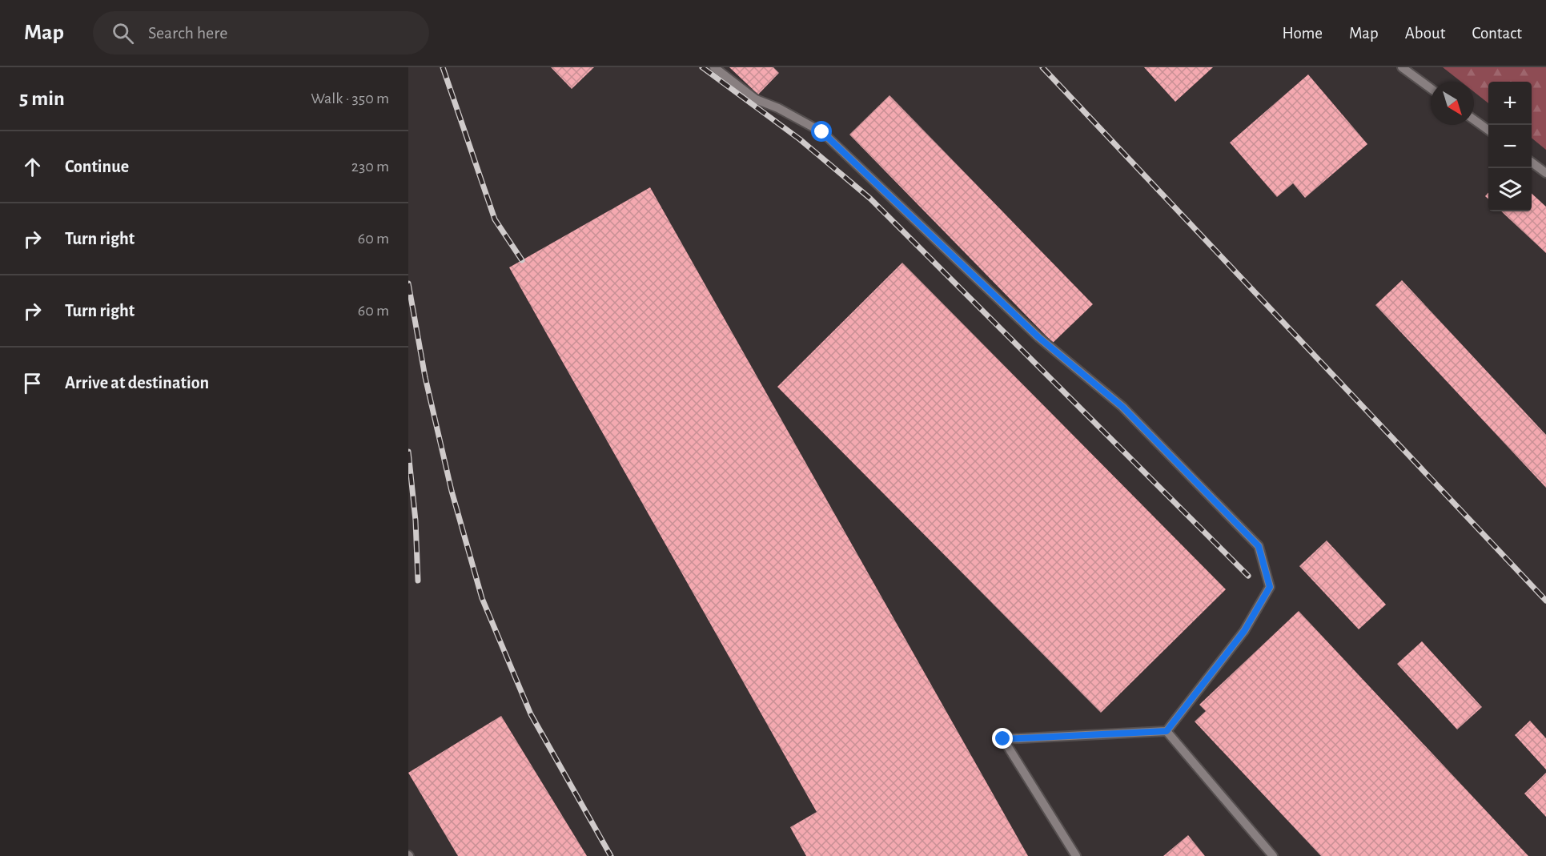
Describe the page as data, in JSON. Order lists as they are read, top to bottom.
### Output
{
  "north": "bottom right",
  "page": {
    "header": "Map",
    "search": "Search here",
    "nav": [
      "Home",
      "Map",
      "About",
      "Contact"
    ],
    "heading": ["5 min", "Walk · 350 m"],
    "map_buttons": ["+", "−"],
    "list": [
      ["Continue", "230 m"],
      ["Turn right", "60 m"],
      ["Turn right", "60 m"],
      "Arrive at destination"
    ]
  }
}
